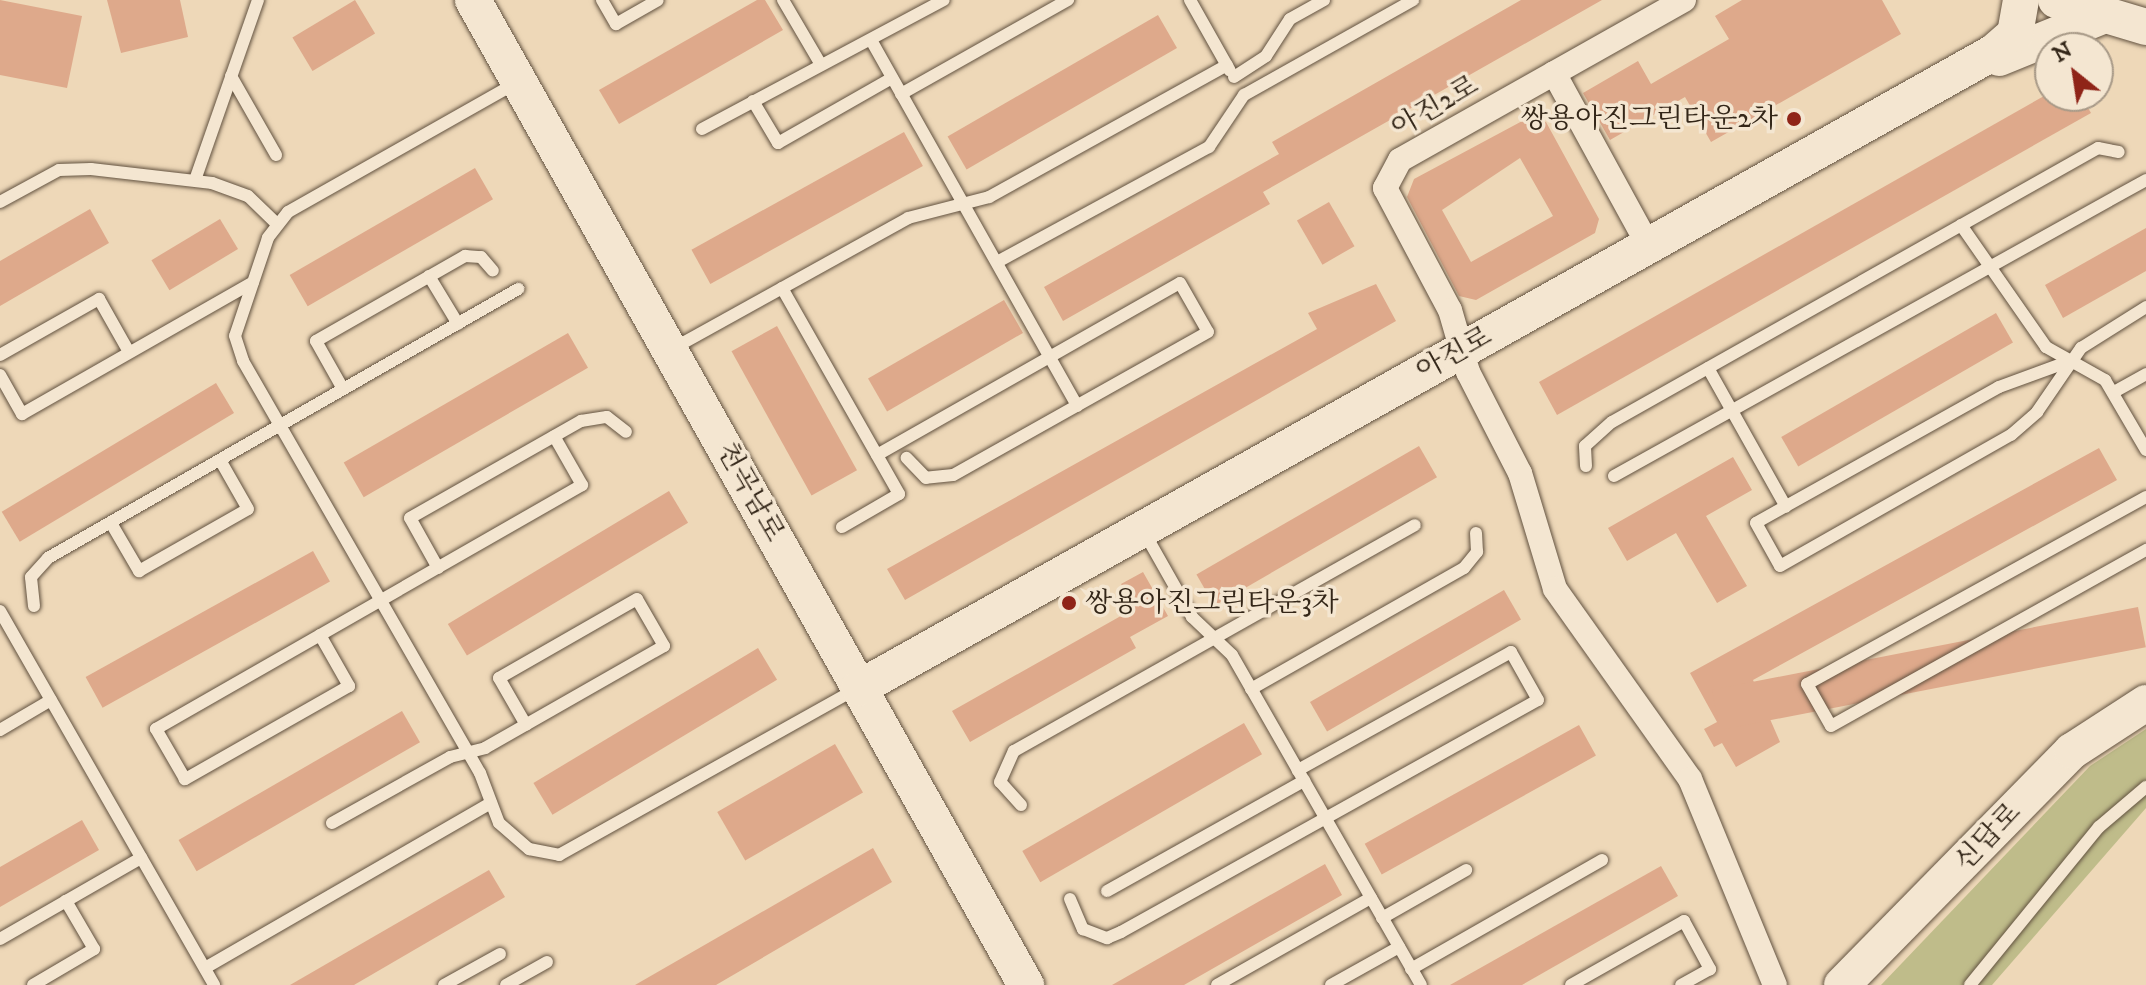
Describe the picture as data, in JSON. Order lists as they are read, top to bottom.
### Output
{
  "streets": {
    "street": [
      "아진2로",
      "아진로",
      "천곡남로",
      "신답로"
    ]
  },
  "crossings": [
    ["아진2로", "아진로"],
    ["아진로", "천곡남로"]
  ],
  "places": ["쌍용아진그린타운2차", "쌍용아진그린타운3차"],
  "north": "top left"
}
